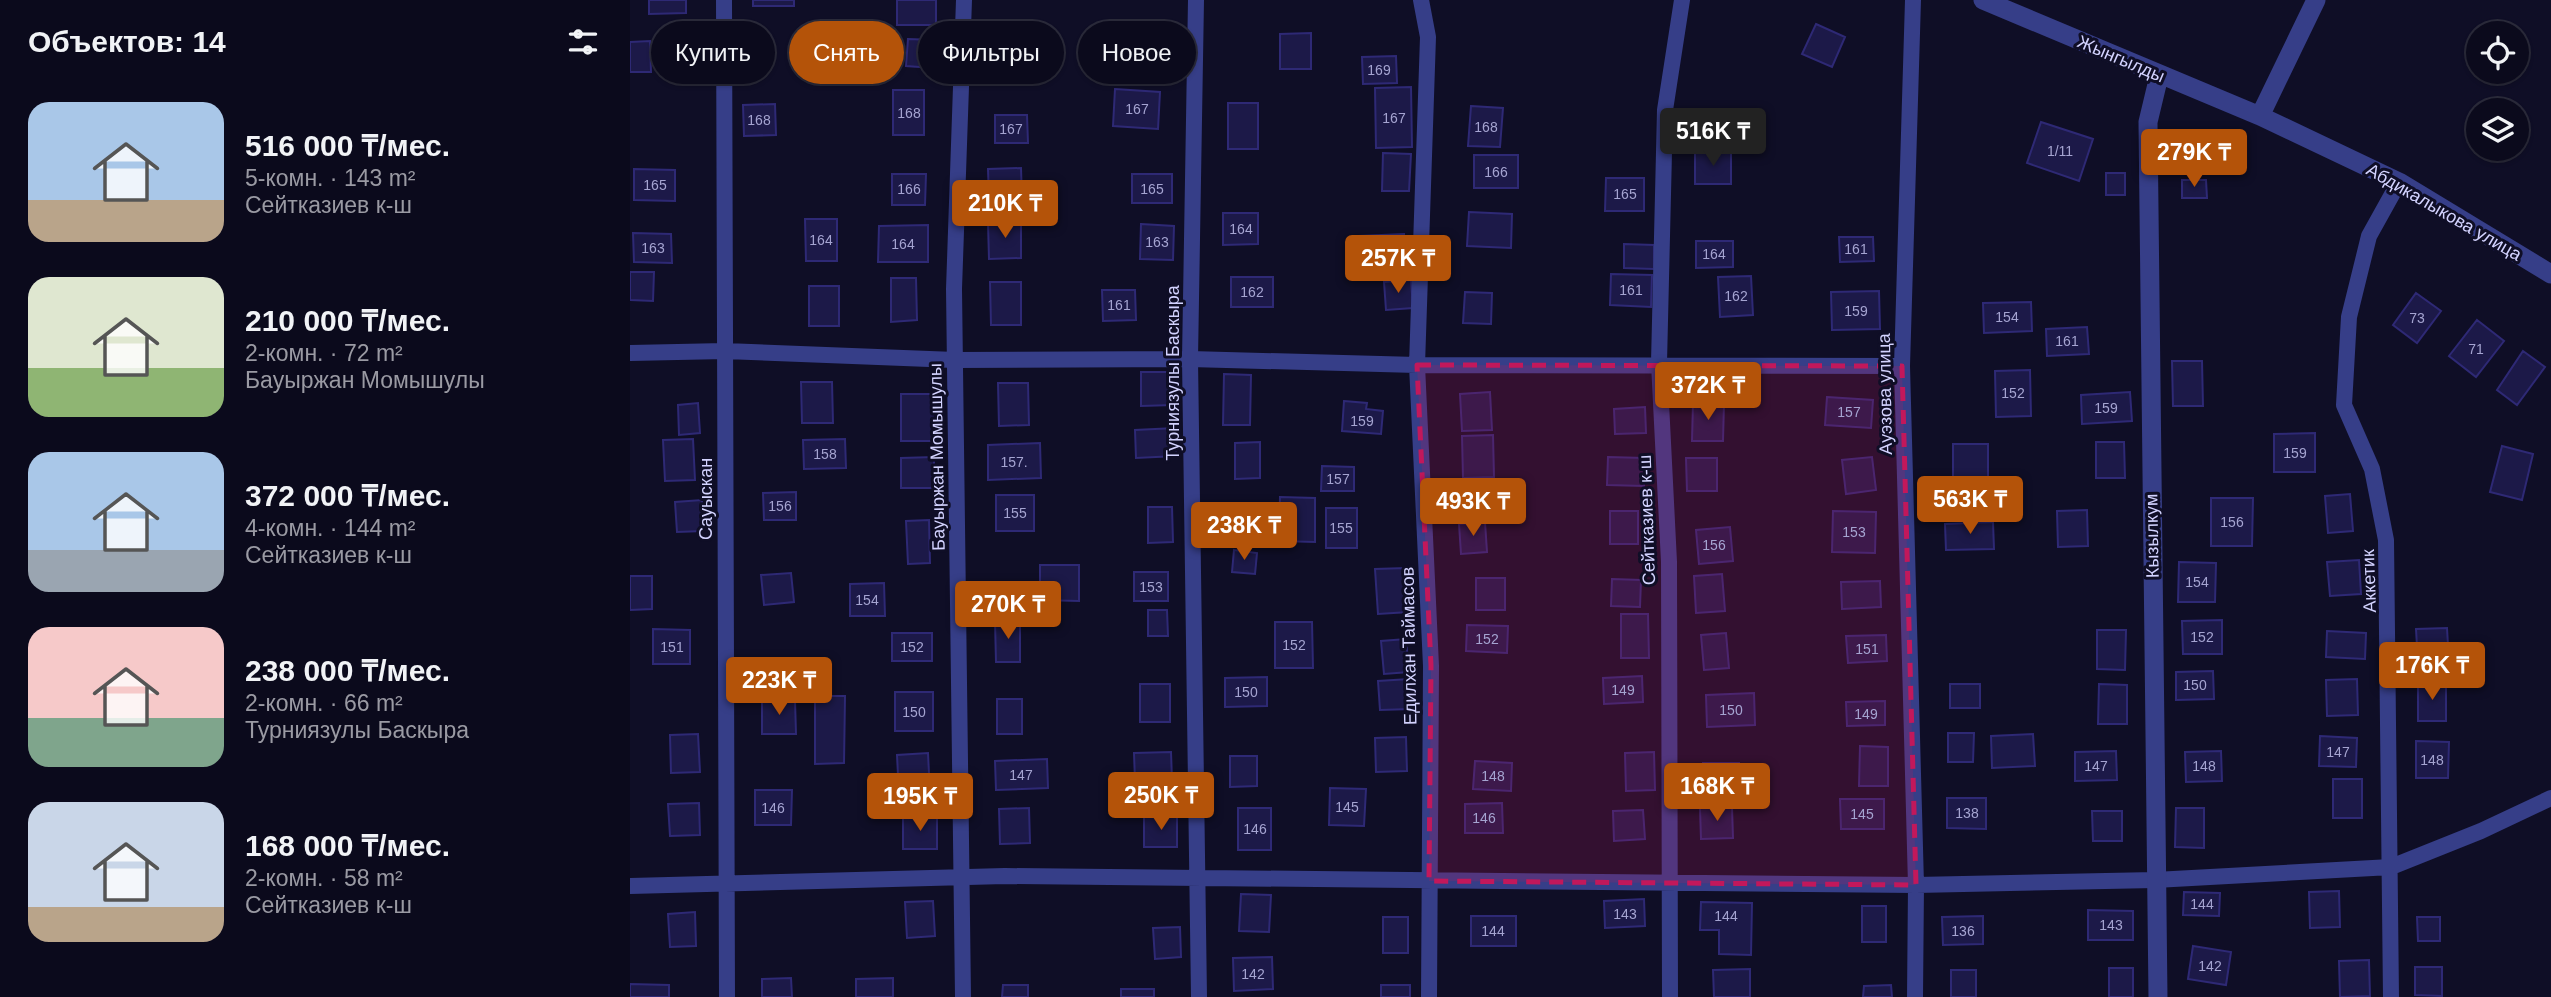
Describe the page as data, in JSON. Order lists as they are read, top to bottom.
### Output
{
  "streets": {
    "street": [
      "Жынгылды",
      "Абдикалыкова улица",
      "Турниязулы Баскыра",
      "Ауэзова улица",
      "Бауыржан Момышулы",
      "Сауыскан",
      "Сейтказиев к-ш",
      "Кызылкум",
      "Аккетик",
      "Едилхан Таймасов"
    ]
  },
  "crossings": [
    ["Жынгылды", "Абдикалыкова улица"],
    ["Жынгылды", "Кызылкум"],
    ["Абдикалыкова улица", "Аккетик"]
  ],
  "house_numbers": [
    "169",
    "167",
    "168",
    "167",
    "168",
    "168",
    "167",
    "1/11",
    "166",
    "165",
    "166",
    "165",
    "165",
    "164",
    "164",
    "163",
    "164",
    "163",
    "161",
    "164",
    "161",
    "162",
    "162",
    "161",
    "159",
    "154",
    "73",
    "161",
    "71",
    "152",
    "159",
    "157",
    "159",
    "159",
    "158",
    "157.",
    "157",
    "156",
    "155",
    "156",
    "155",
    "153",
    "156",
    "154",
    "153",
    "154",
    "152",
    "152",
    "152",
    "151",
    "152",
    "151",
    "150",
    "149",
    "150",
    "150",
    "150",
    "149",
    "147",
    "148",
    "147",
    "148",
    "147",
    "148",
    "145",
    "146",
    "138",
    "145",
    "146",
    "146",
    "144",
    "143",
    "144",
    "143",
    "144",
    "136",
    "142",
    "142"
  ],
  "page": {
    "heading": "Объектов: 14",
    "chip": [
      "Купить",
      "Снять",
      "Фильтры",
      "Новое"
    ],
    "list": [
      {
        "name": "516 000 ₸/мес.",
        "note": "5-комн. · 143 m² · Сейтказиев к-ш"
      },
      {
        "name": "210 000 ₸/мес.",
        "note": "2-комн. · 72 m² · Бауыржан Момышулы"
      },
      {
        "name": "372 000 ₸/мес.",
        "note": "4-комн. · 144 m² · Сейтказиев к-ш"
      },
      {
        "name": "238 000 ₸/мес.",
        "note": "2-комн. · 66 m² · Турниязулы Баскыра"
      },
      {
        "name": "168 000 ₸/мес.",
        "note": "2-комн. · 58 m² · Сейтказиев к-ш"
      }
    ],
    "price": [
      "516K ₸",
      "279K ₸",
      "210K ₸",
      "257K ₸",
      "372K ₸",
      "563K ₸",
      "493K ₸",
      "238K ₸",
      "270K ₸",
      "176K ₸",
      "223K ₸",
      "168K ₸",
      "250K ₸",
      "195K ₸"
    ]
  }
}
